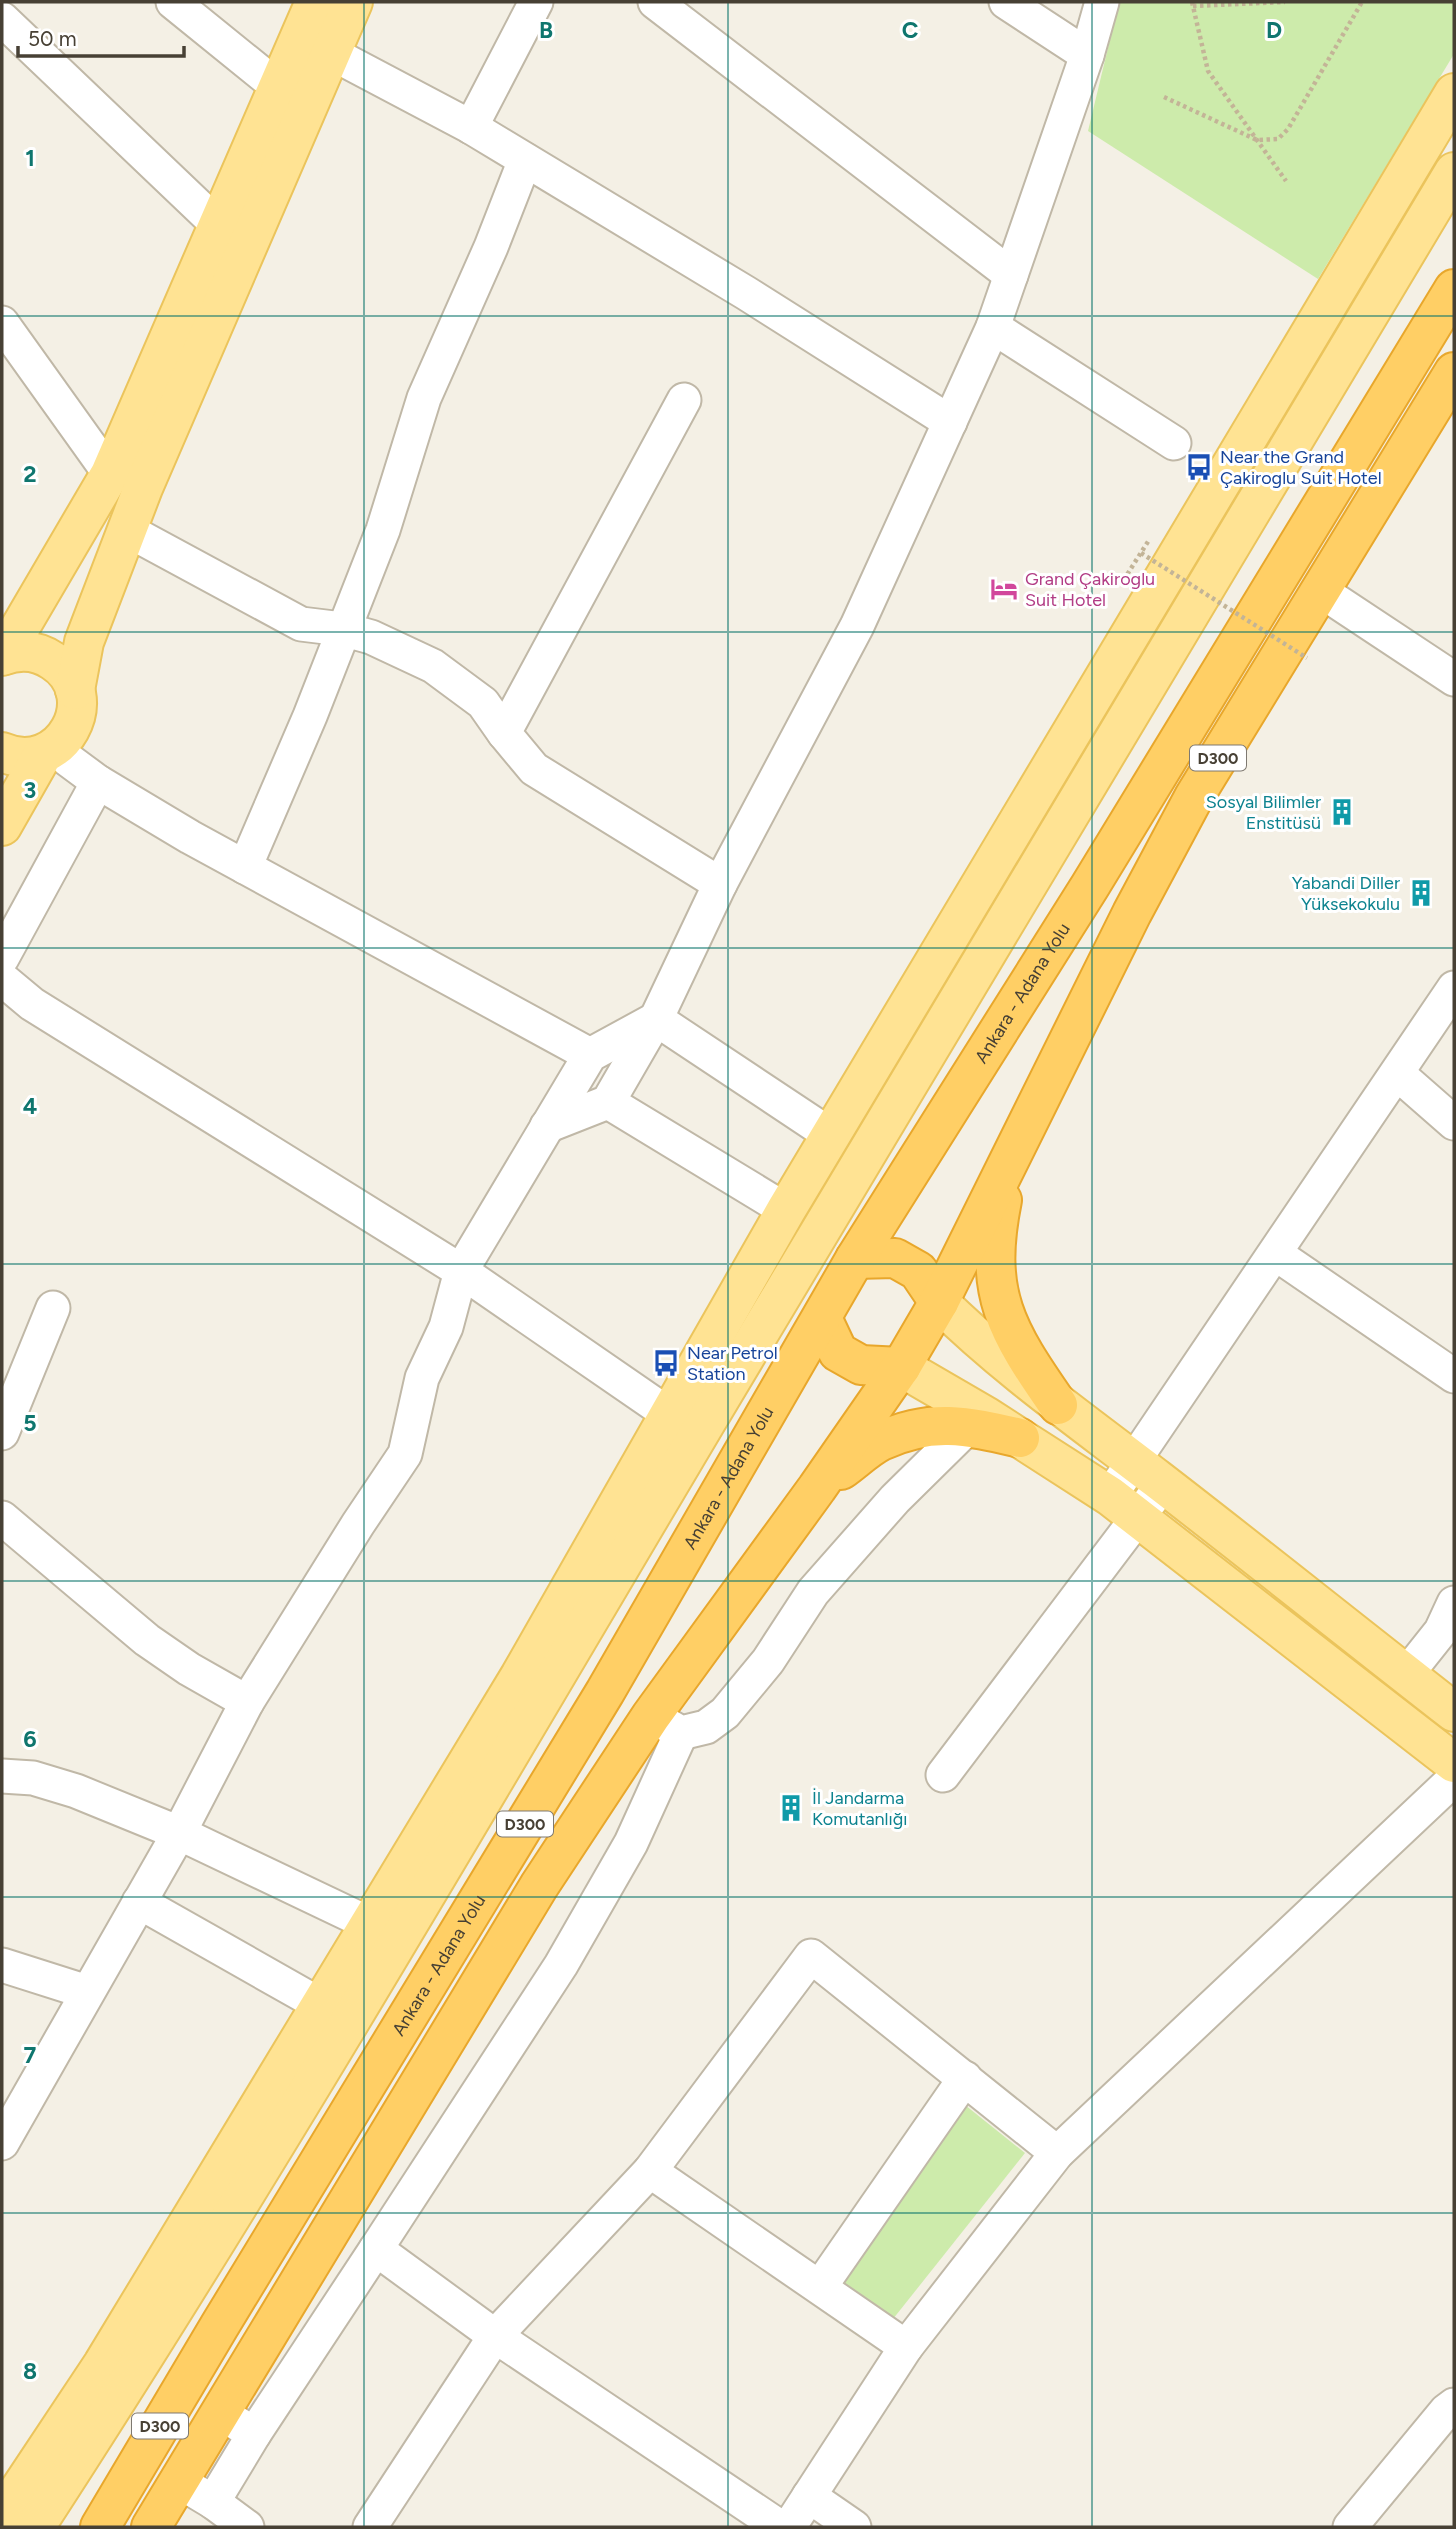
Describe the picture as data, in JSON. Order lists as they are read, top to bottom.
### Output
{
  "streets": {
    "highway": ["D300", "Ankara - Adana Yolu"]
  },
  "crossings": [
    ["D300", "Ankara - Adana Yolu"]
  ],
  "places": {
    "bus stop": ["Near the Grand Çakiroglu Suit Hotel", "Near Petrol Station"],
    "hotel": ["Grand Çakiroglu Suit Hotel"],
    "building": ["Sosyal Bilimler Enstitüsü", "Yabandi Diller Yüksekokulu", "İl Jandarma Komutanlığı"]
  },
  "scale_bar": "50 m",
  "grid": {
    "columns": ["B", "C", "D"],
    "rows": [
      "1",
      "2",
      "3",
      "4",
      "5",
      "6",
      "7",
      "8"
    ]
  }
}
